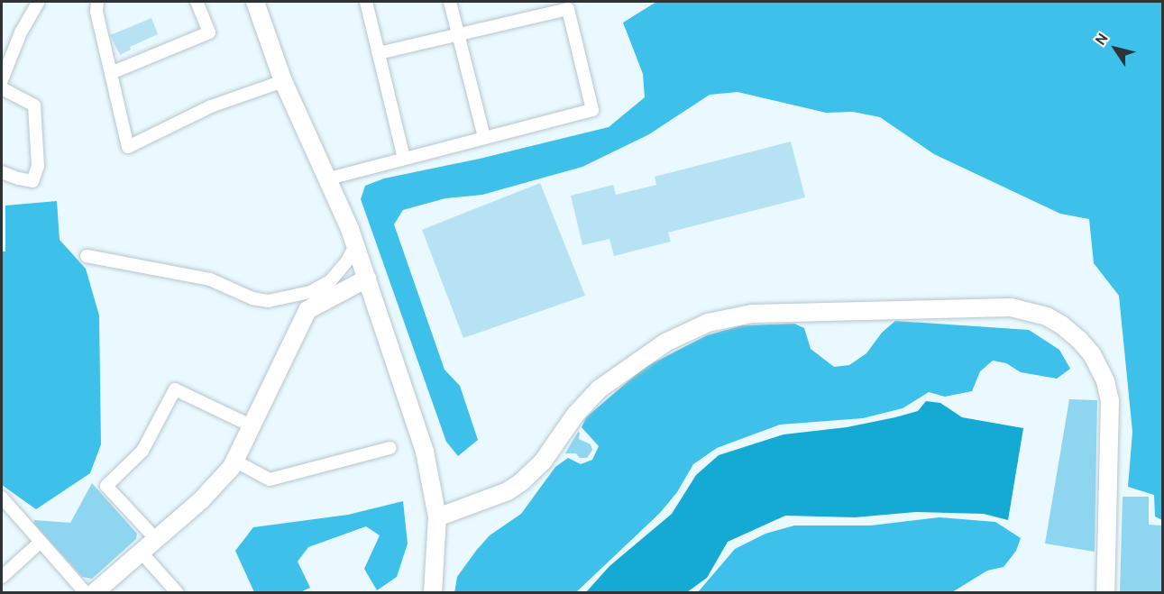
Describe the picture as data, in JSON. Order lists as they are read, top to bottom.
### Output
{
  "north": "top left"
}
